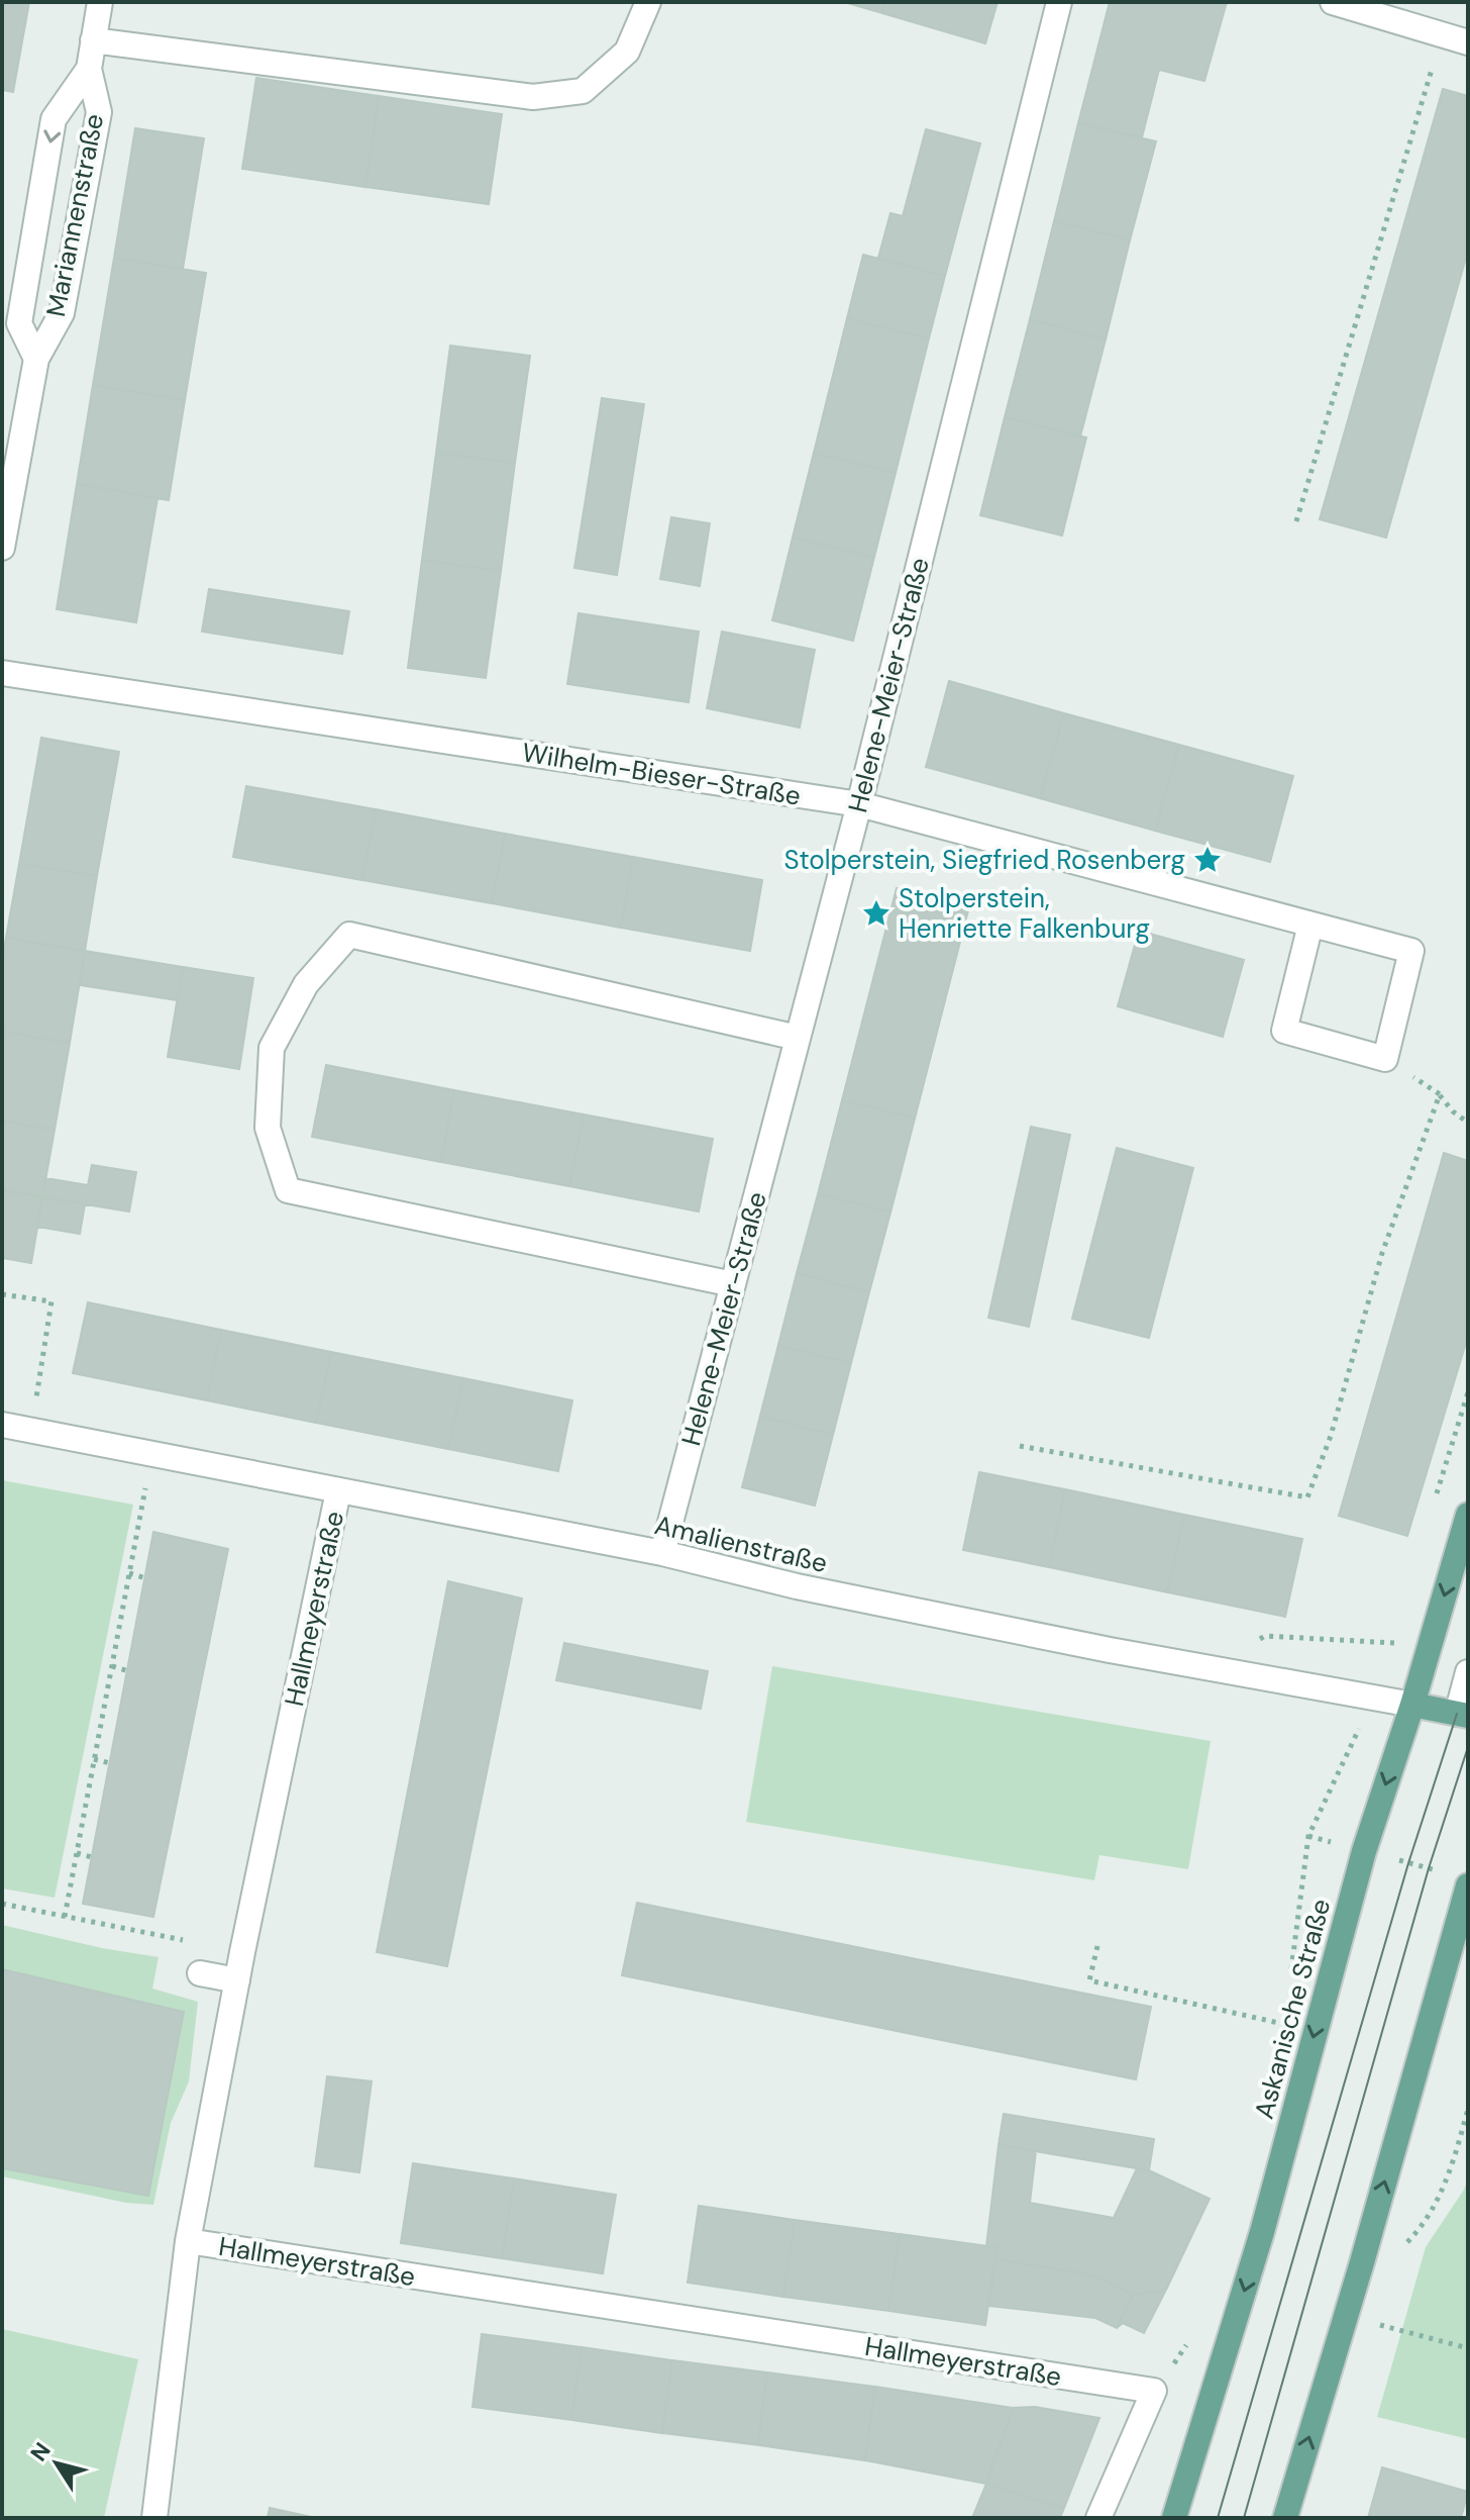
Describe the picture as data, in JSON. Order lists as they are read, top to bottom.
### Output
{
  "streets": {
    "main road": ["Amalienstraße", "Askanische Straße"],
    "street": [
      "Mariannenstraße",
      "Helene-Meier-Straße",
      "Wilhelm-Bieser-Straße",
      "Hallmeyerstraße"
    ]
  },
  "crossings": [
    ["Helene-Meier-Straße", "Wilhelm-Bieser-Straße"],
    ["Helene-Meier-Straße", "Amalienstraße"],
    ["Amalienstraße", "Hallmeyerstraße"],
    ["Amalienstraße", "Askanische Straße"]
  ],
  "places": {
    "place": ["Stolperstein, Siegfried Rosenberg", "Stolperstein, Henriette Falkenburg"]
  },
  "north": "top left"
}
